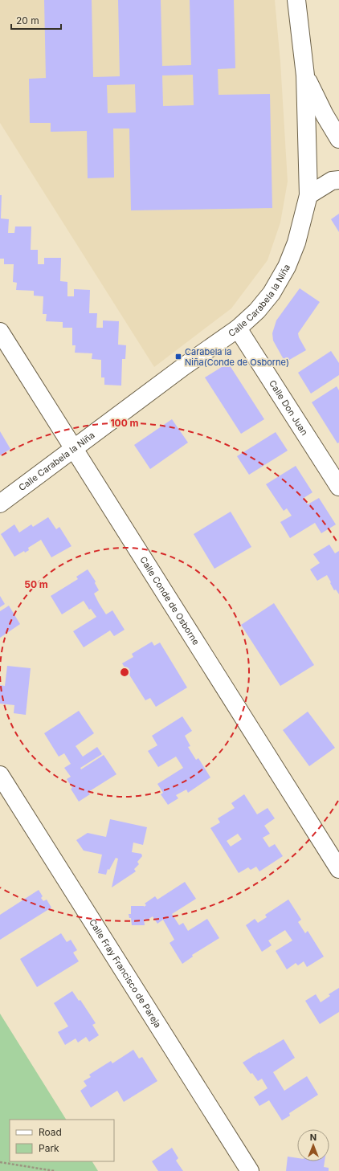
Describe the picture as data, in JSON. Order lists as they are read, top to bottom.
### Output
{
  "streets": {
    "street": [
      "Calle Carabela la Niña",
      "Calle Don Juan",
      "Calle Conde de Osborne",
      "Calle Fray Francisco de Pareja"
    ]
  },
  "crossings": [
    ["Calle Carabela la Niña", "Calle Don Juan"],
    ["Calle Carabela la Niña", "Calle Conde de Osborne"]
  ],
  "places": {
    "transit": ["Carabela la Niña(Conde de Osborne)"]
  },
  "legend": ["Road", "Park"],
  "scale_bar": "20 m",
  "north": "top",
  "rings": ["100 m", "50 m"]
}
